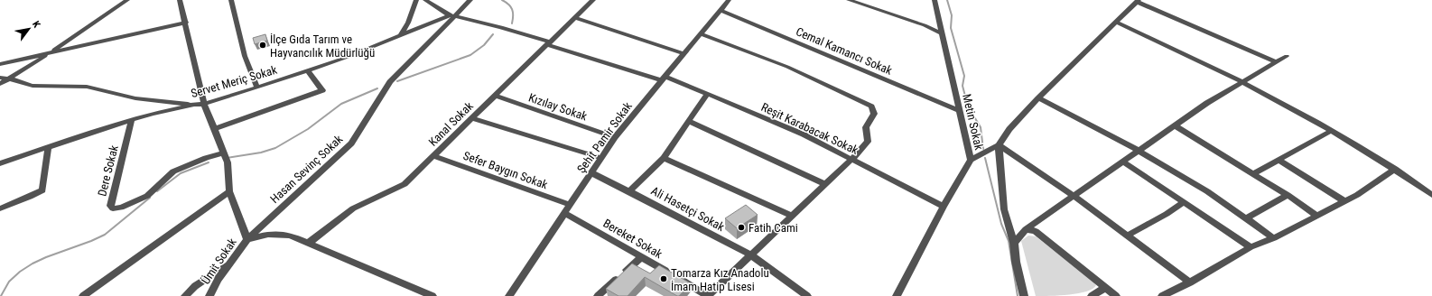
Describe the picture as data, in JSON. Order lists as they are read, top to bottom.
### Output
{
  "streets": {
    "street": [
      "Cemal Kamancı Sokak",
      "Servet Meriç Sokak",
      "Kızılay Sokak",
      "Metin Sokak",
      "Kanal Sokak",
      "Reşit Karabacak Sokak",
      "Şehit Pamir Sokak",
      "Hasan Sevinç Sokak",
      "Sefer Baygın Sokak",
      "Dere Sokak",
      "Ali Hasetçi Sokak",
      "Bereket Sokak",
      "Ümit Sokak"
    ]
  },
  "crossings": [
    ["Cemal Kamancı Sokak", "Metin Sokak"],
    ["Cemal Kamancı Sokak", "Şehit Pamir Sokak"],
    ["Servet Meriç Sokak", "Reşit Karabacak Sokak"],
    ["Servet Meriç Sokak", "Hasan Sevinç Sokak"],
    ["Servet Meriç Sokak", "Dere Sokak"],
    ["Kızılay Sokak", "Kanal Sokak"],
    ["Kızılay Sokak", "Şehit Pamir Sokak"],
    ["Metin Sokak", "Reşit Karabacak Sokak"],
    ["Kanal Sokak", "Reşit Karabacak Sokak"],
    ["Kanal Sokak", "Sefer Baygın Sokak"],
    ["Reşit Karabacak Sokak", "Şehit Pamir Sokak"],
    ["Reşit Karabacak Sokak", "Hasan Sevinç Sokak"],
    ["Şehit Pamir Sokak", "Sefer Baygın Sokak"],
    ["Şehit Pamir Sokak", "Ali Hasetçi Sokak"],
    ["Şehit Pamir Sokak", "Bereket Sokak"],
    ["Hasan Sevinç Sokak", "Ümit Sokak"]
  ],
  "places": ["İlçe Gıda Tarım ve Hayvancılık Müdürlüğü", "Fatih Cami", "Tomarza Kız Anadolu İmam Hatip Lisesi"],
  "north": "top right"
}
